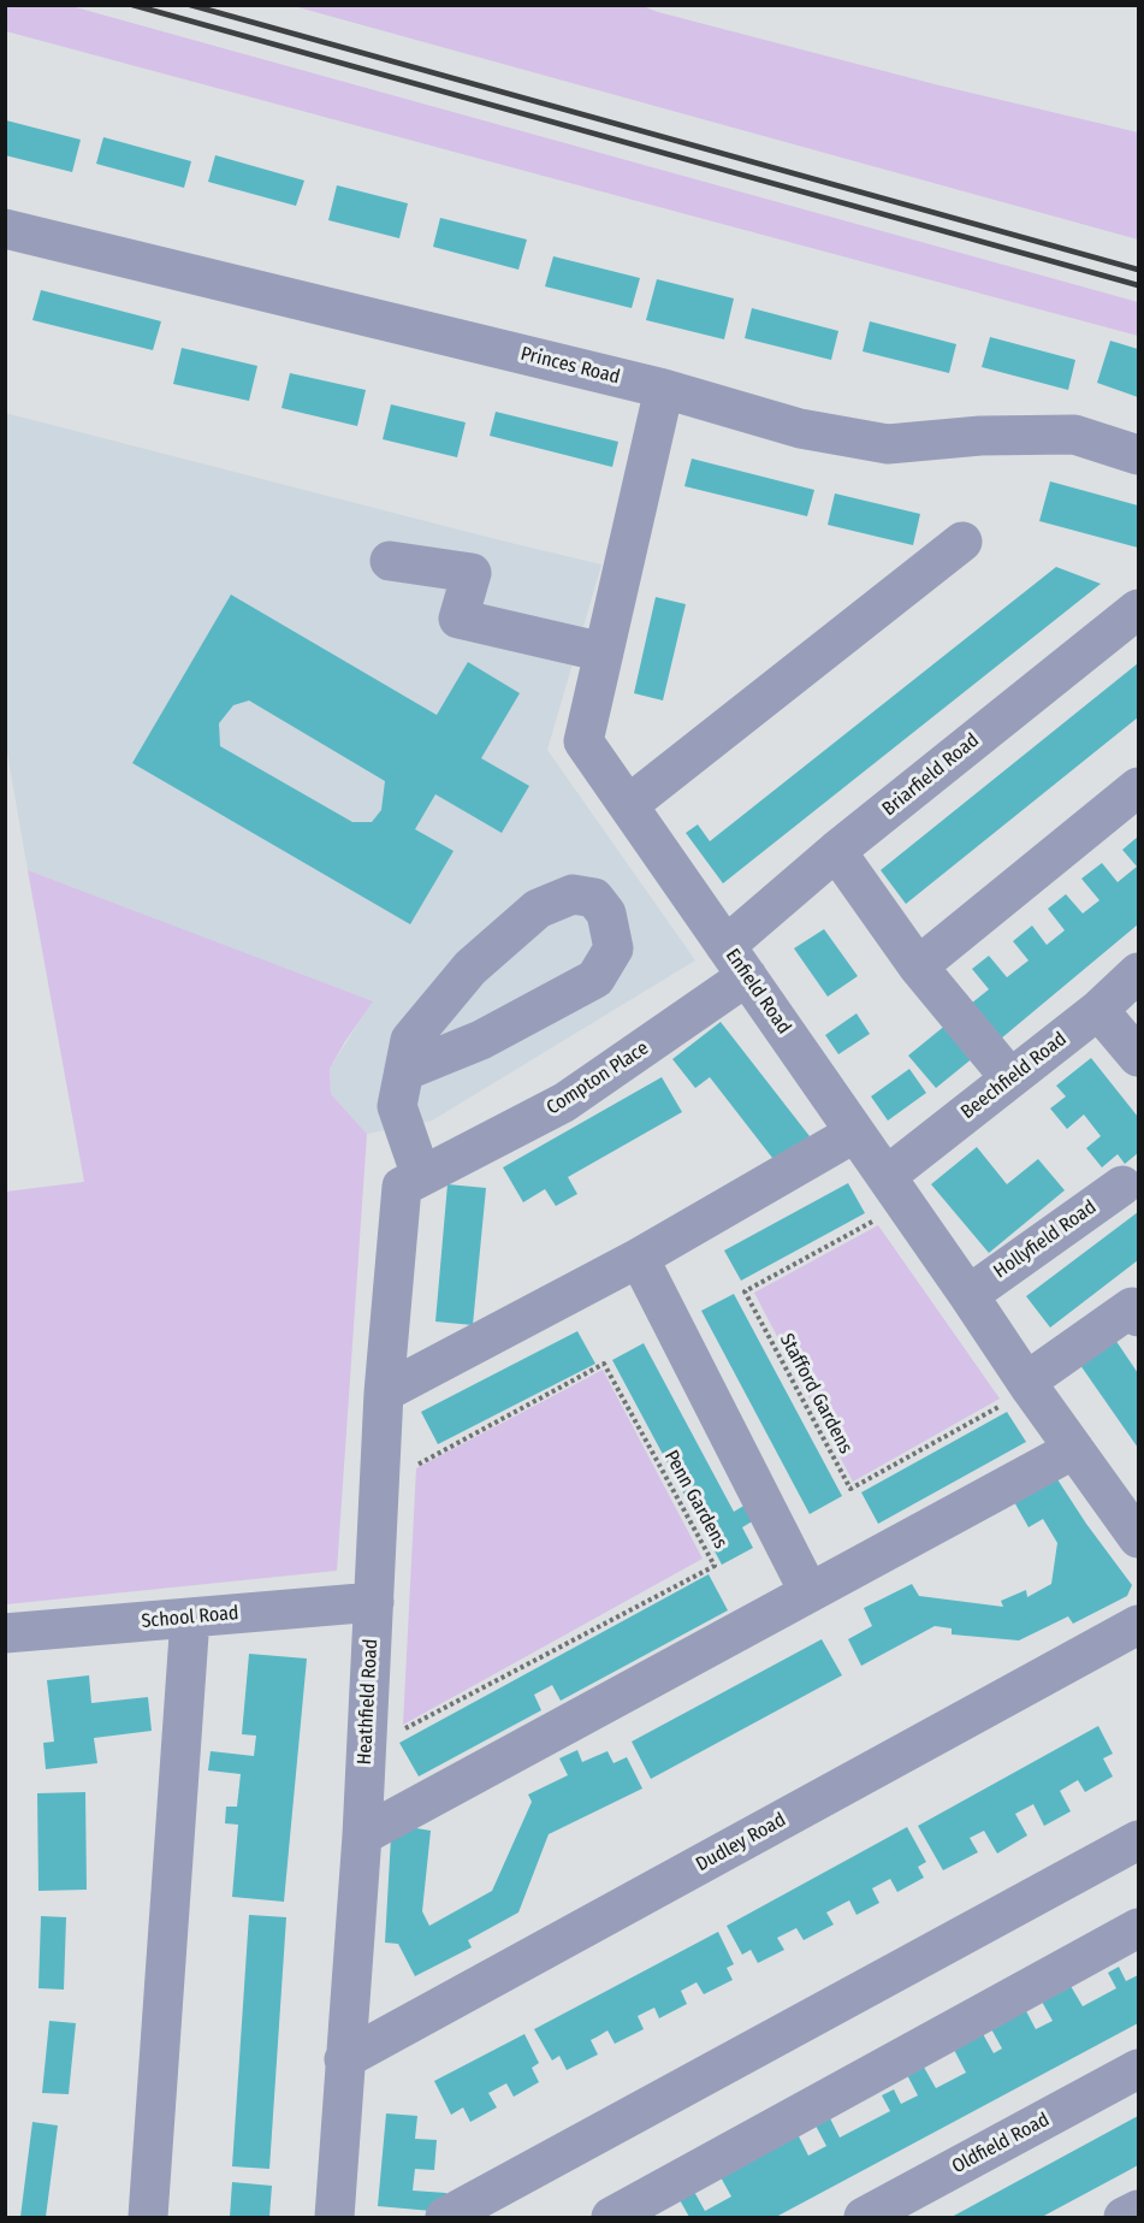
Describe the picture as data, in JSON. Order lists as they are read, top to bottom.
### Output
{
  "streets": {
    "street": [
      "Princes Road",
      "Briarfield Road",
      "Enfield Road",
      "Beechfield Road",
      "Compton Place",
      "Hollyfield Road",
      "School Road",
      "Heathfield Road",
      "Dudley Road",
      "Oldfield Road"
    ],
    "path": ["Stafford Gardens", "Penn Gardens"]
  },
  "crossings": [
    ["Princes Road", "Enfield Road"],
    ["Briarfield Road", "Enfield Road"],
    ["Briarfield Road", "Compton Place"],
    ["Enfield Road", "Beechfield Road"],
    ["Enfield Road", "Compton Place"],
    ["Enfield Road", "Hollyfield Road"],
    ["Enfield Road", "Stafford Gardens"],
    ["Beechfield Road", "Stafford Gardens"],
    ["Compton Place", "Heathfield Road"],
    ["Penn Gardens", "Heathfield Road"],
    ["School Road", "Heathfield Road"],
    ["Heathfield Road", "Dudley Road"]
  ]
}
